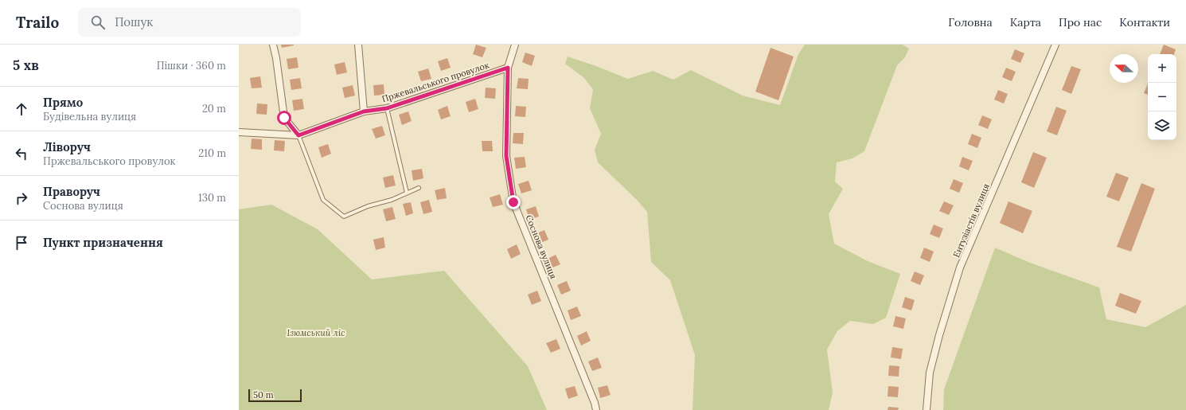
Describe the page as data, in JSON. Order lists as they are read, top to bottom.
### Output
{
  "streets": {
    "street": ["Пржевальського провулок", "Ентузіастів вулиця", "Соснова вулиця"]
  },
  "crossings": [
    ["Пржевальського провулок", "Соснова вулиця"]
  ],
  "parks": ["Ізюмський ліс"],
  "scale_bar": "50 m",
  "north": "left",
  "page": {
    "header": "Trailo",
    "search": "Пошук",
    "nav": [
      "Головна",
      "Карта",
      "Про нас",
      "Контакти"
    ],
    "heading": ["5 хв", "Пішки · 360 m"],
    "map_buttons": ["+", "−"],
    "list": [
      ["Прямо", "Будівельна вулиця", "20 m"],
      ["Ліворуч", "Пржевальського провулок", "210 m"],
      ["Праворуч", "Соснова вулиця", "130 m"],
      "Пункт призначення"
    ],
    "scale": "50 m"
  }
}
